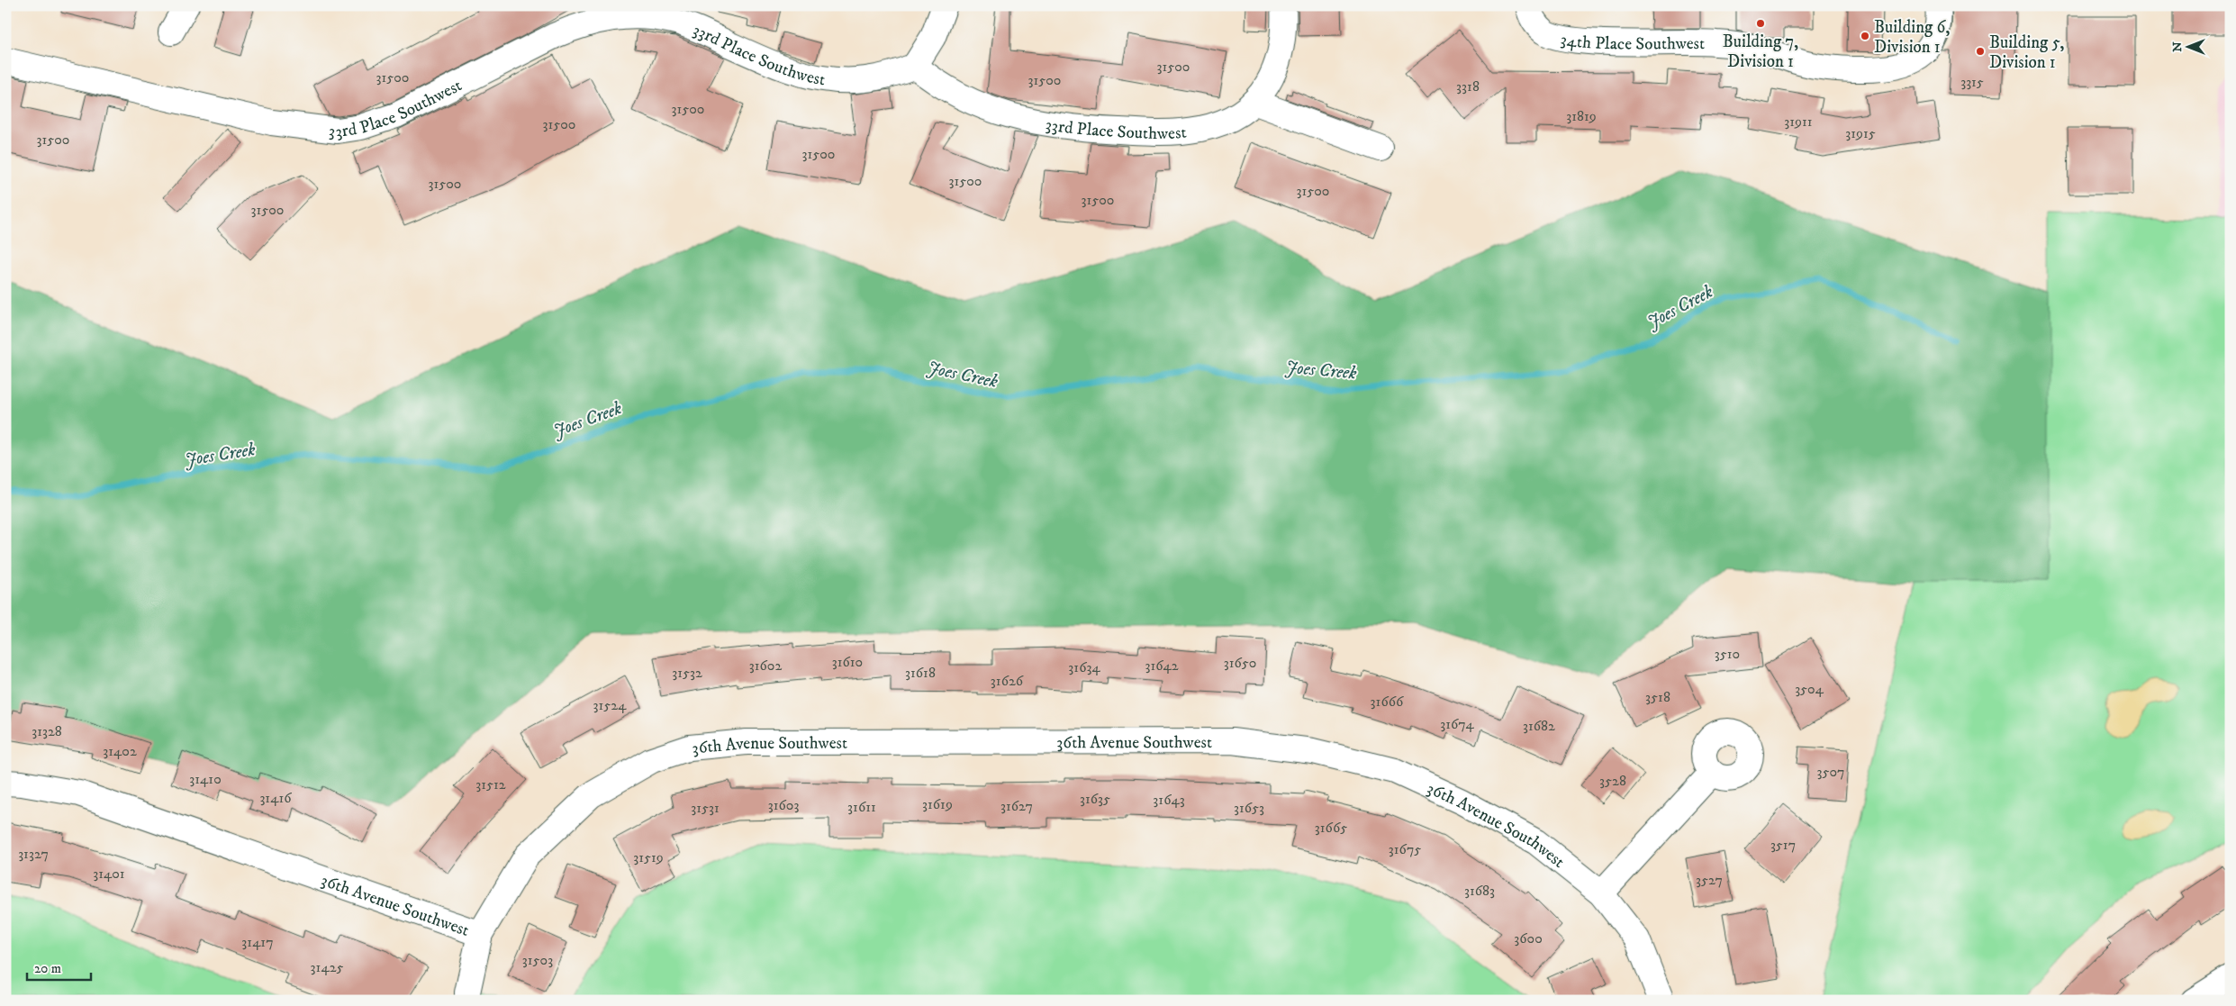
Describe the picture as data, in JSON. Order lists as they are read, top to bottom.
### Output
{
  "streets": {
    "street": ["34th Place Southwest", "33rd Place Southwest", "36th Avenue Southwest"]
  },
  "water": ["Joes Creek"],
  "places": ["Building 7, Division 1", "Building 6, Division 1", "Building 5, Division 1"],
  "house_numbers": [
    "31500",
    "31500",
    "31500",
    "3315",
    "3318",
    "31500",
    "31819",
    "31911",
    "31500",
    "31915",
    "31500",
    "31500",
    "31500",
    "31500",
    "31500",
    "31500",
    "31500",
    "3510",
    "31610",
    "31650",
    "31602",
    "31642",
    "31634",
    "31532",
    "31618",
    "31626",
    "3504",
    "3518",
    "31666",
    "31524",
    "31674",
    "31682",
    "31328",
    "31402",
    "3507",
    "31410",
    "3528",
    "31512",
    "31416",
    "31635",
    "31643",
    "31619",
    "31603",
    "31627",
    "31611",
    "31531",
    "31653",
    "31665",
    "3517",
    "31675",
    "31327",
    "31519",
    "31401",
    "3527",
    "31683",
    "3600",
    "31417",
    "31503",
    "31425"
  ],
  "scale_bar": "20 m",
  "north": "left"
}
